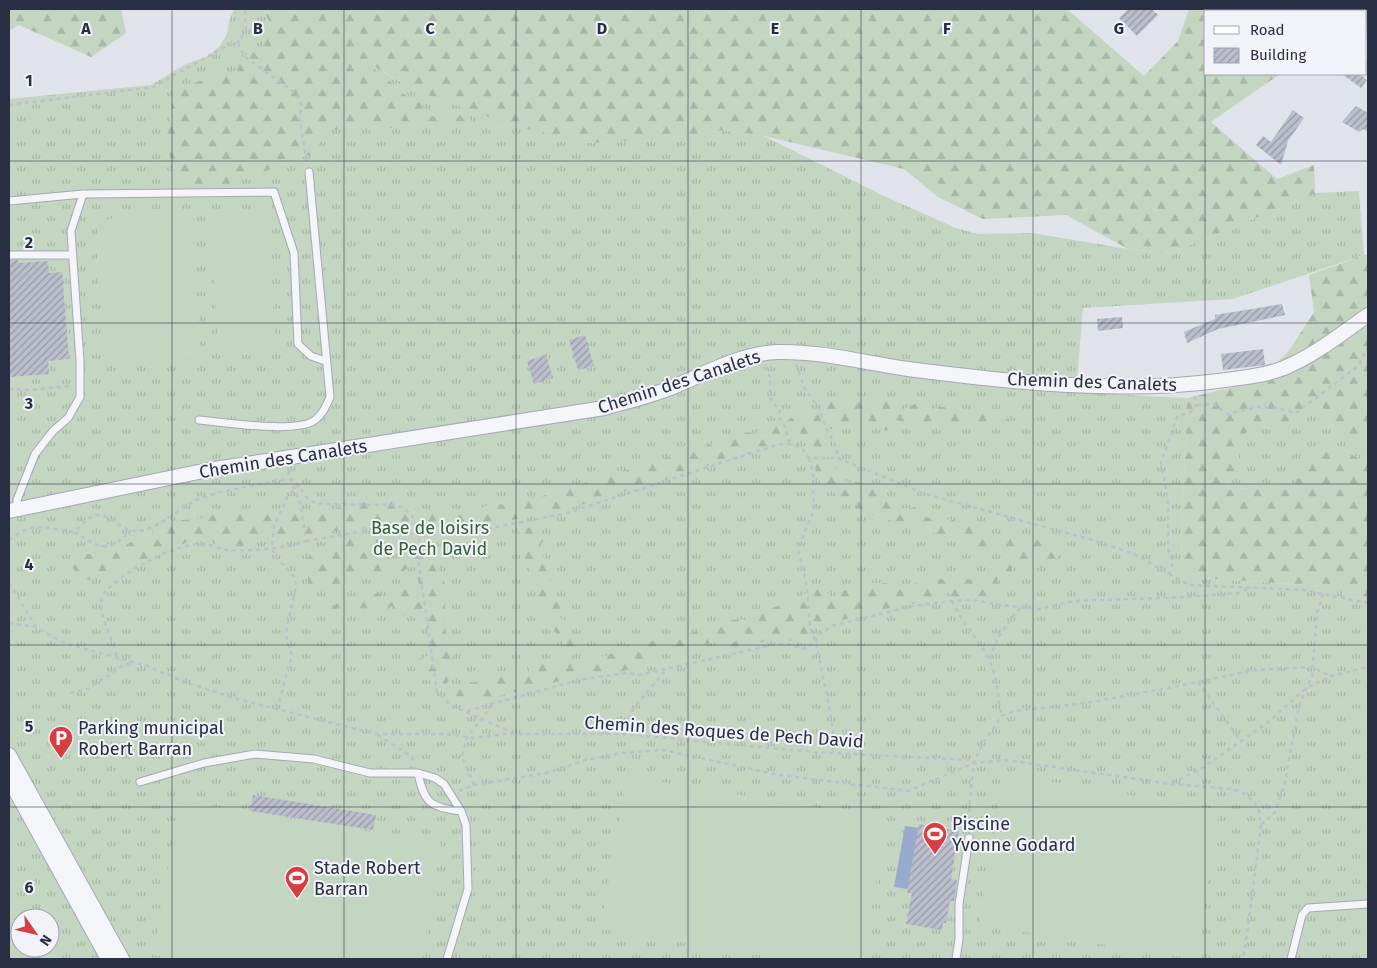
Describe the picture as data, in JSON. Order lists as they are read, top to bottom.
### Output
{
  "streets": {
    "street": ["Chemin des Canalets"],
    "path": ["Chemin des Roques de Pech David"]
  },
  "parks": ["Base de loisirs de Pech David"],
  "places": {
    "parking": ["Parking municipal Robert Barran"],
    "sports": ["Piscine Yvonne Godard", "Stade Robert Barran"]
  },
  "legend": ["Road", "Building"],
  "north": "bottom right",
  "grid": {
    "columns": [
      "A",
      "B",
      "C",
      "D",
      "E",
      "F",
      "G"
    ],
    "rows": [
      "1",
      "2",
      "3",
      "4",
      "5",
      "6"
    ]
  }
}
